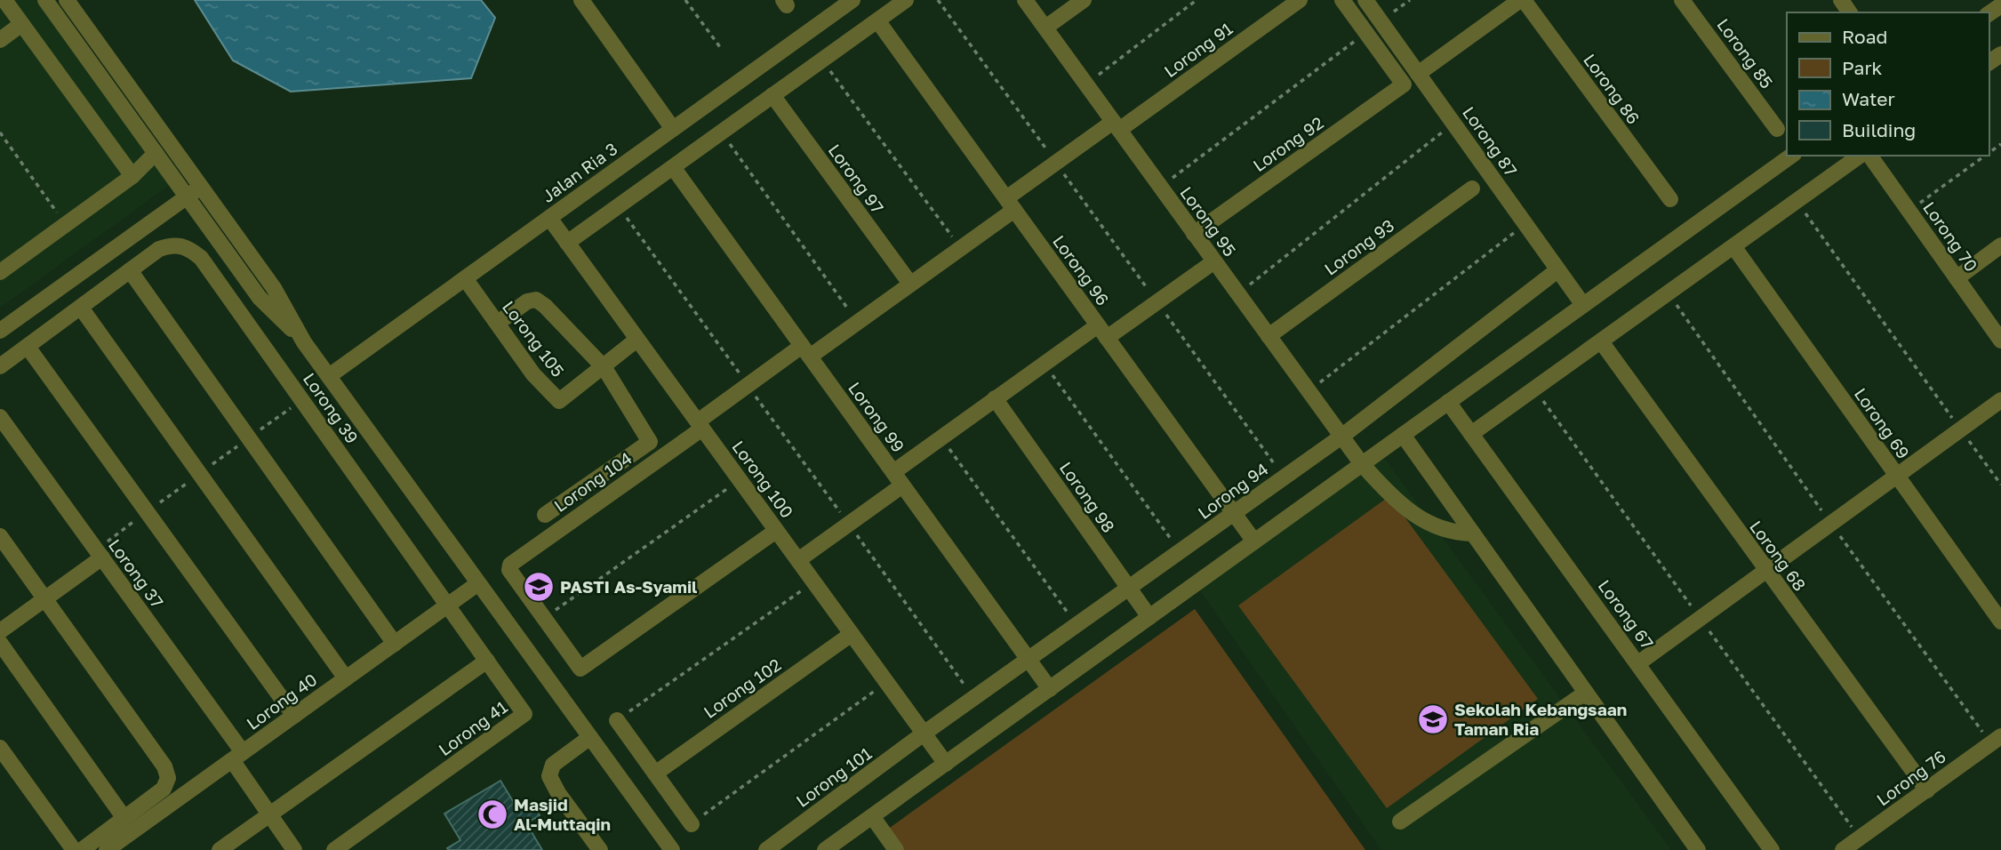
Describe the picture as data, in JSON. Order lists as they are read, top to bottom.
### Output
{
  "streets": {
    "street": [
      "Lorong 91",
      "Lorong 85",
      "Lorong 86",
      "Lorong 87",
      "Lorong 92",
      "Jalan Ria 3",
      "Lorong 97",
      "Lorong 95",
      "Lorong 70",
      "Lorong 93",
      "Lorong 96",
      "Lorong 105",
      "Lorong 39",
      "Lorong 99",
      "Lorong 69",
      "Lorong 100",
      "Lorong 104",
      "Lorong 94",
      "Lorong 98",
      "Lorong 68",
      "Lorong 37",
      "Lorong 67",
      "Lorong 102",
      "Lorong 40",
      "Lorong 41",
      "Lorong 101",
      "Lorong 76"
    ]
  },
  "crossings": [
    ["Lorong 91", "Lorong 97"],
    ["Lorong 91", "Lorong 95"],
    ["Lorong 91", "Lorong 96"],
    ["Lorong 91", "Lorong 104"],
    ["Lorong 87", "Lorong 94"],
    ["Lorong 92", "Lorong 95"],
    ["Jalan Ria 3", "Lorong 105"],
    ["Jalan Ria 3", "Lorong 100"],
    ["Lorong 97", "Lorong 104"],
    ["Lorong 95", "Lorong 93"],
    ["Lorong 95", "Lorong 94"],
    ["Lorong 96", "Lorong 94"],
    ["Lorong 105", "Lorong 100"],
    ["Lorong 39", "Lorong 40"],
    ["Lorong 39", "Lorong 41"],
    ["Lorong 99", "Lorong 104"],
    ["Lorong 99", "Lorong 94"],
    ["Lorong 100", "Lorong 104"],
    ["Lorong 100", "Lorong 94"],
    ["Lorong 100", "Lorong 102"],
    ["Lorong 100", "Lorong 101"],
    ["Lorong 94", "Lorong 98"],
    ["Lorong 94", "Lorong 101"],
    ["Lorong 68", "Lorong 76"],
    ["Lorong 37", "Lorong 40"],
    ["Lorong 40", "Lorong 41"]
  ],
  "places": {
    "school or university": ["PASTI As-Syamil", "Sekolah Kebangsaan Taman Ria"],
    "mosque": ["Masjid Al-Muttaqin"]
  },
  "legend": [
    "Road",
    "Park",
    "Water",
    "Building"
  ]
}
